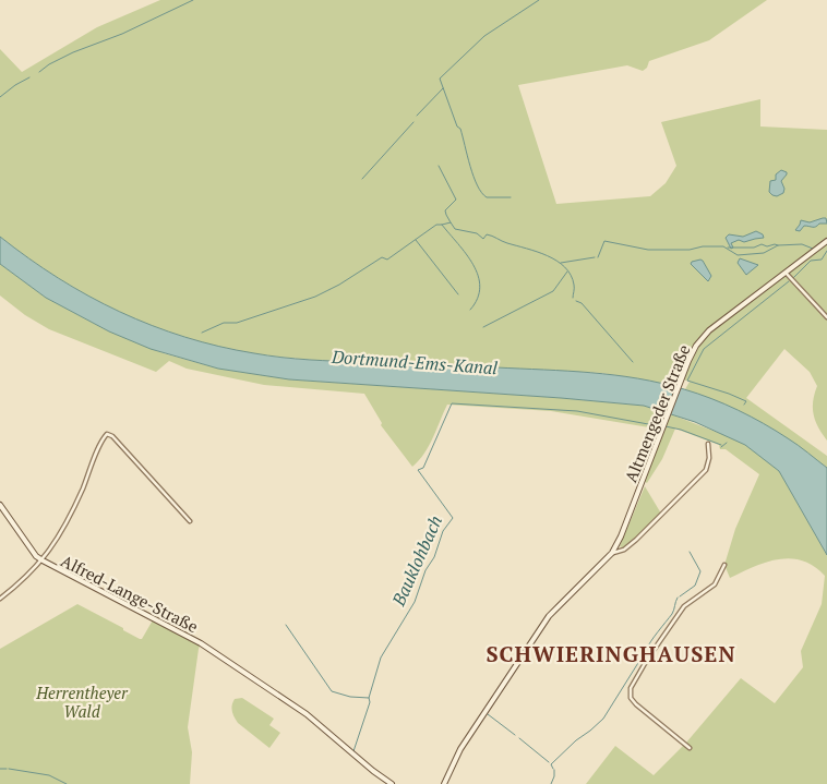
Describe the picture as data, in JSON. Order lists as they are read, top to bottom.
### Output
{
  "streets": {
    "street": ["Altmengeder Straße", "Alfred-Lange-Straße"]
  },
  "districts": ["SCHWIERINGHAUSEN"],
  "water": ["Dortmund-Ems-Kanal", "Bauklohbach"],
  "parks": ["Herrentheyer Wald"]
}
